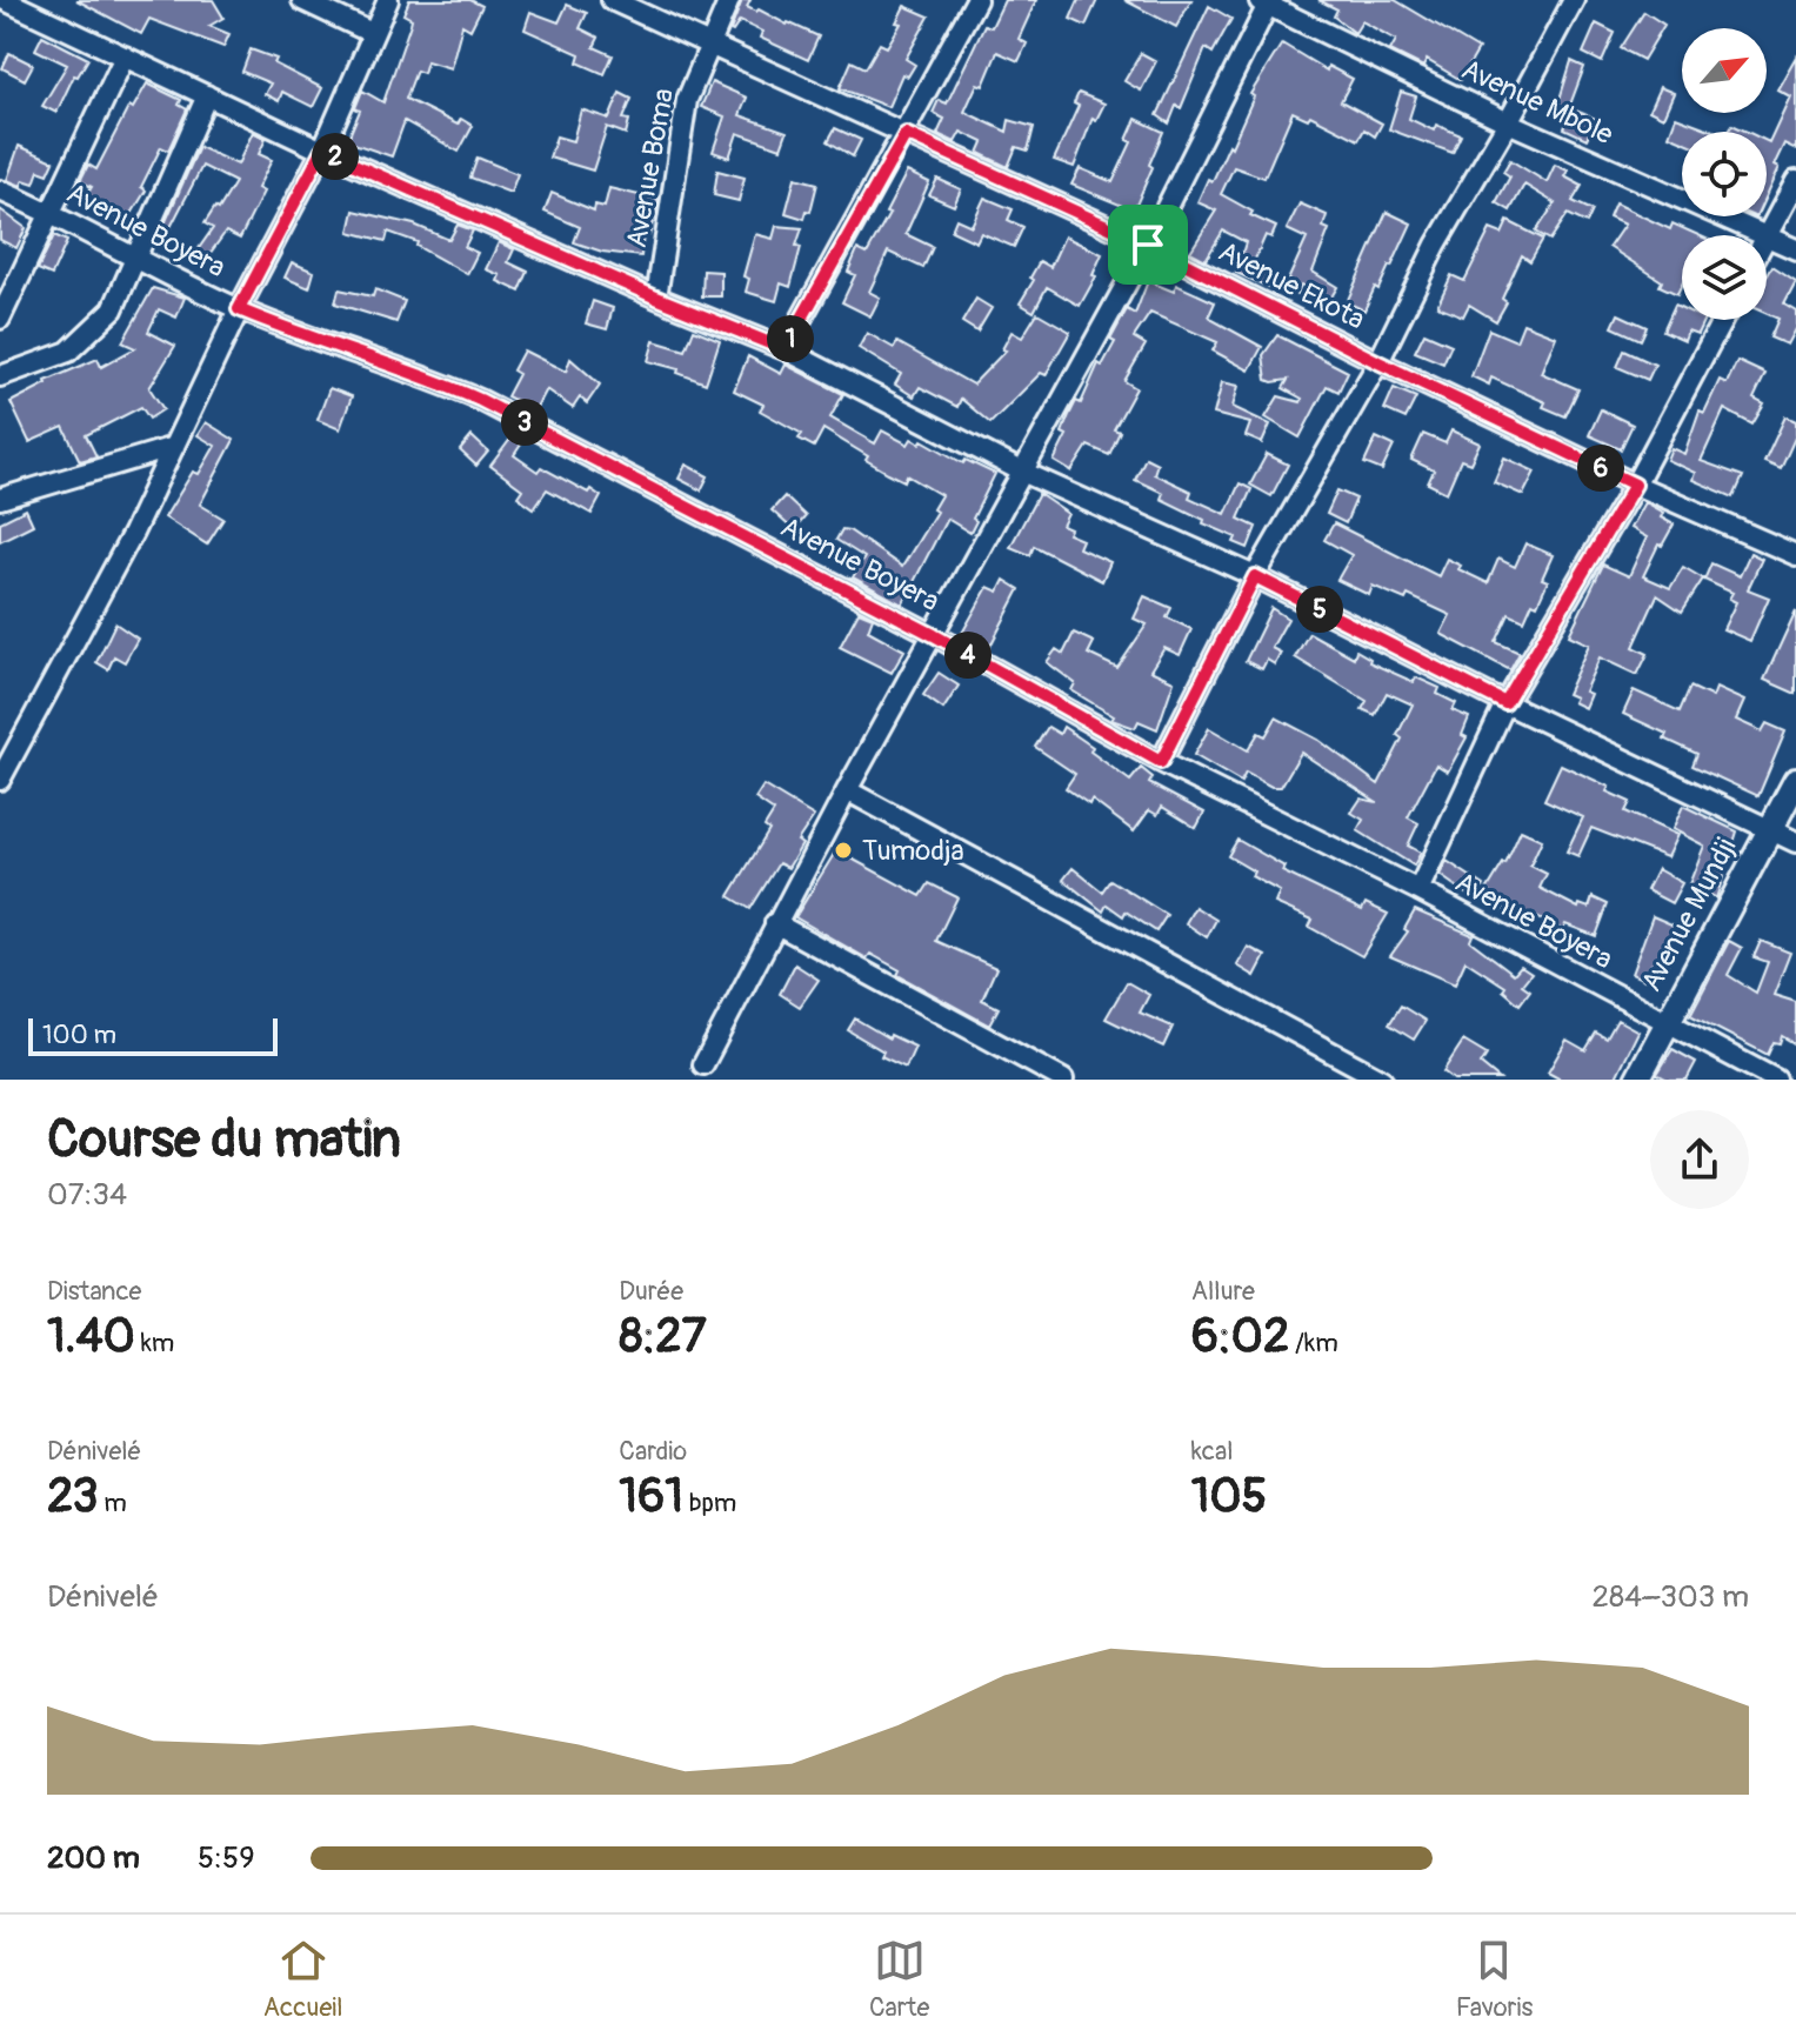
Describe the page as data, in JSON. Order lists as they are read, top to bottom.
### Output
{
  "streets": {
    "street": [
      "Avenue Mbole",
      "Avenue Boma",
      "Avenue Boyera",
      "Avenue Ekota",
      "Avenue Mundji"
    ]
  },
  "crossings": [
    ["Avenue Boma", "Avenue Ekota"],
    ["Avenue Boyera", "Avenue Mundji"]
  ],
  "places": ["Tumodja"],
  "scale_bar": "100 m",
  "north": "top right",
  "page": {
    "pins": [
      "2",
      "1",
      "3",
      "6",
      "5",
      "4"
    ],
    "scale": "100 m",
    "heading": ["Course du matin", "07:34"],
    "stats": [
      ["Distance", "1.40 km"],
      ["Durée", "8:27"],
      ["Allure", "6:02 /km"],
      ["Dénivelé", "23 m"],
      ["Cardio", "161 bpm"],
      ["kcal", "105"]
    ],
    "chart": ["Dénivelé", "284–303 m"],
    "list": [
      {
        "name": "200 m",
        "note": "5:59"
      }
    ],
    "tabs": ["Accueil", "Carte", "Favoris"]
  }
}
